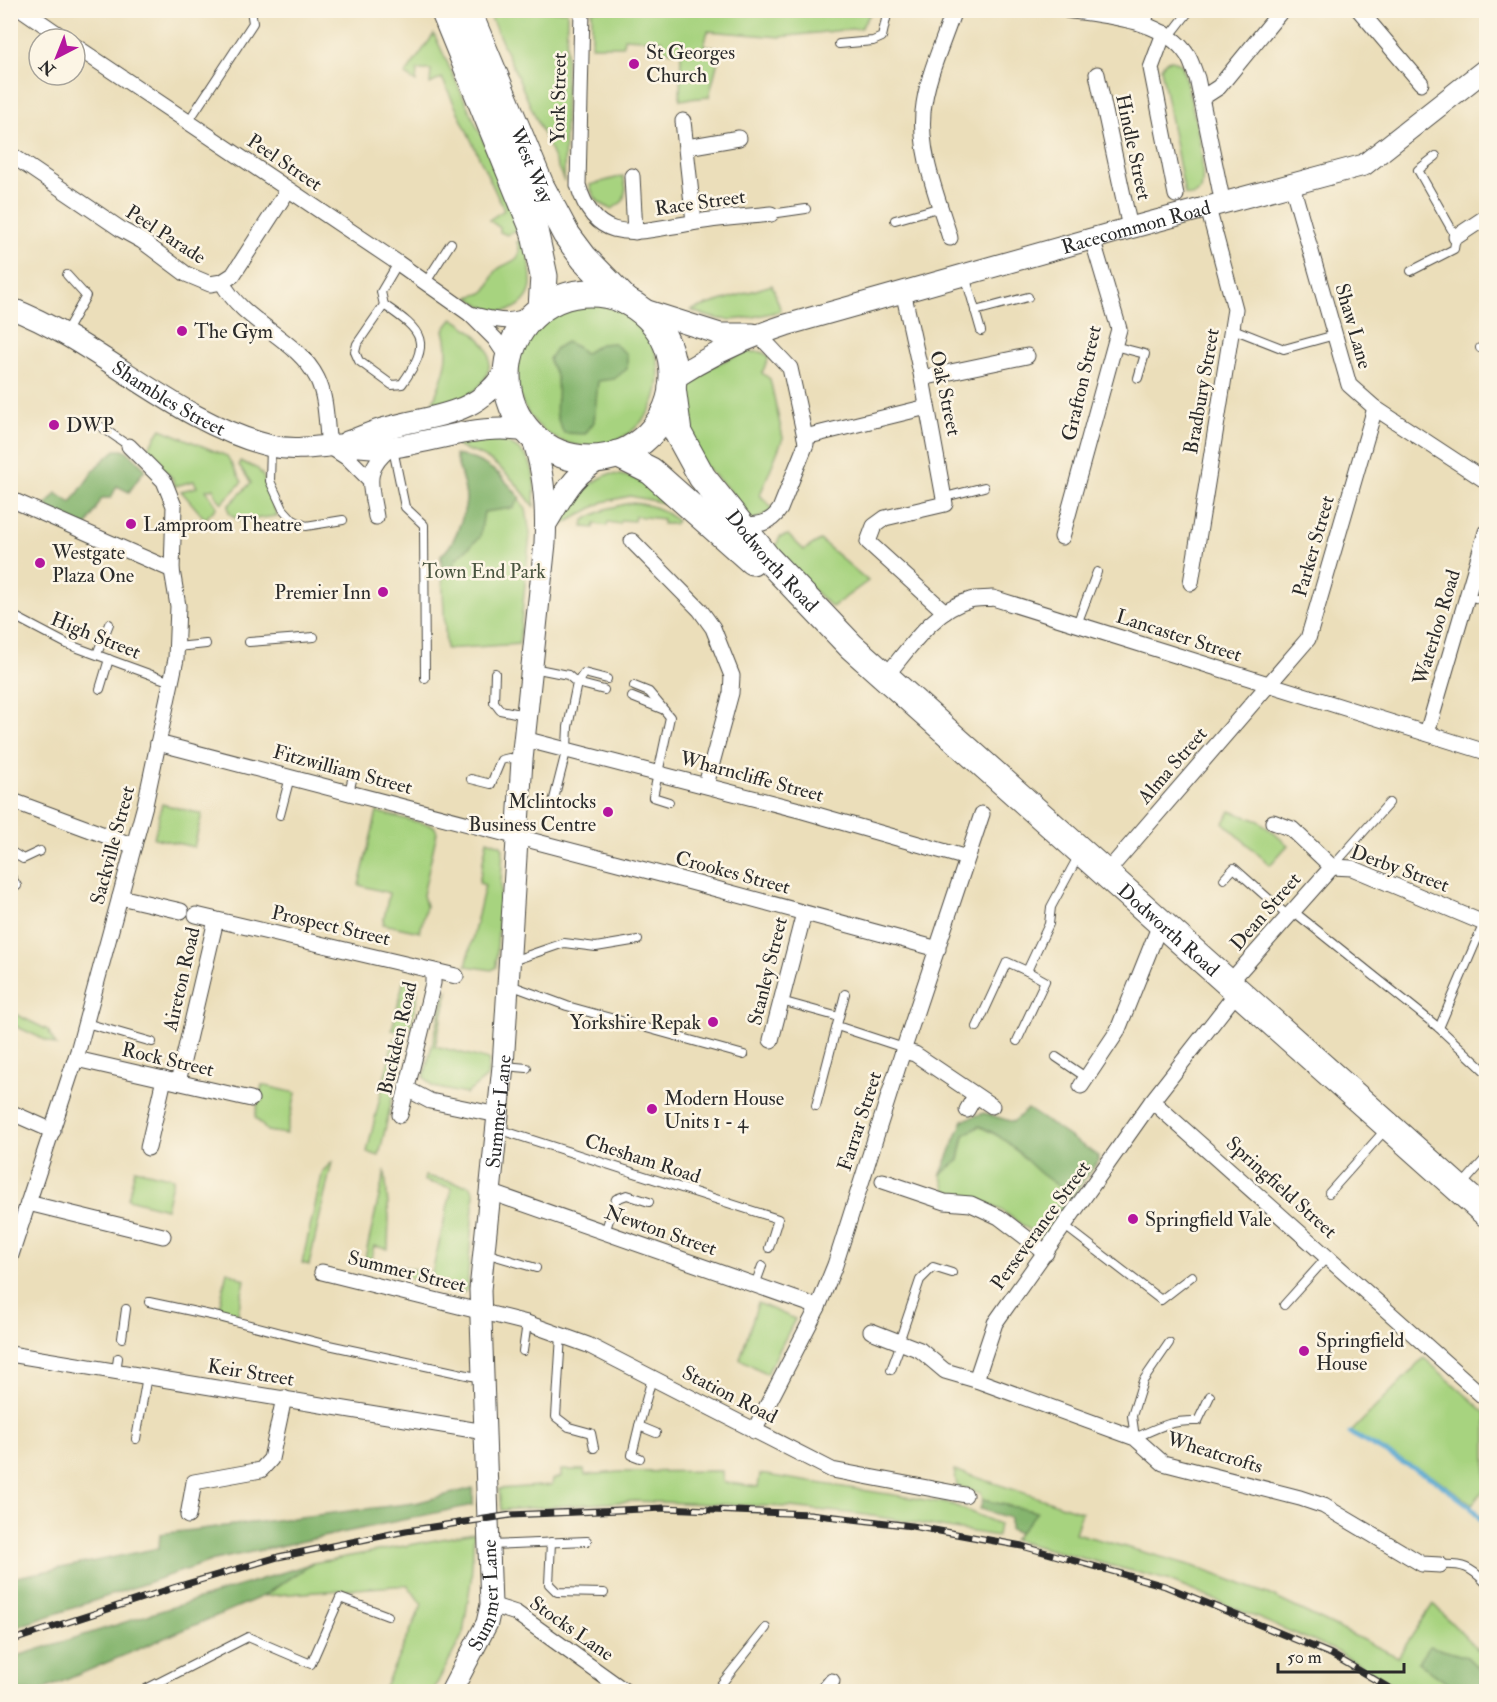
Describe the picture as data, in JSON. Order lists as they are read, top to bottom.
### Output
{
  "streets": {
    "highway": ["West Way", "Dodworth Road"],
    "street": [
      "York Street",
      "Hindle Street",
      "Peel Street",
      "Race Street",
      "Racecommon Road",
      "Peel Parade",
      "Shaw Lane",
      "Grafton Street",
      "Bradbury Street",
      "Oak Street",
      "Shambles Street",
      "Parker Street",
      "Waterloo Road",
      "Lancaster Street",
      "Alma Street",
      "Fitzwilliam Street",
      "Wharncliffe Street",
      "Sackville Street",
      "Derby Street",
      "Crookes Street",
      "Dean Street",
      "Prospect Street",
      "Stanley Street",
      "Aireton Road",
      "Buckden Road",
      "Rock Street",
      "Summer Lane",
      "Farrar Street",
      "Springfield Street",
      "Perseverance Street",
      "Newton Street",
      "Summer Street",
      "Keir Street",
      "Station Road",
      "Wheatcrofts",
      "Stocks Lane"
    ],
    "lane": ["High Street", "Chesham Road"]
  },
  "crossings": [
    ["York Street", "Race Street"],
    ["Hindle Street", "Racecommon Road"],
    ["Peel Street", "West Way"],
    ["Peel Street", "Racecommon Road"],
    ["Peel Street", "Shambles Street"],
    ["Peel Street", "Dodworth Road"],
    ["Peel Street", "Summer Lane"],
    ["West Way", "Racecommon Road"],
    ["West Way", "Shambles Street"],
    ["West Way", "Dodworth Road"],
    ["West Way", "Summer Lane"],
    ["Racecommon Road", "Shaw Lane"],
    ["Racecommon Road", "Grafton Street"],
    ["Racecommon Road", "Bradbury Street"],
    ["Racecommon Road", "Oak Street"],
    ["Racecommon Road", "Shambles Street"],
    ["Racecommon Road", "Dodworth Road"],
    ["Racecommon Road", "Summer Lane"],
    ["Peel Parade", "Shambles Street"],
    ["Shaw Lane", "Parker Street"],
    ["Shambles Street", "Dodworth Road"],
    ["Shambles Street", "Summer Lane"],
    ["Parker Street", "Lancaster Street"],
    ["Parker Street", "Alma Street"],
    ["Dodworth Road", "Lancaster Street"],
    ["Dodworth Road", "Alma Street"],
    ["Dodworth Road", "Dean Street"],
    ["Dodworth Road", "Summer Lane"],
    ["Waterloo Road", "Lancaster Street"],
    ["High Street", "Sackville Street"],
    ["Lancaster Street", "Alma Street"],
    ["Fitzwilliam Street", "Sackville Street"],
    ["Fitzwilliam Street", "Crookes Street"],
    ["Fitzwilliam Street", "Summer Lane"],
    ["Wharncliffe Street", "Summer Lane"],
    ["Wharncliffe Street", "Farrar Street"],
    ["Sackville Street", "Prospect Street"],
    ["Sackville Street", "Rock Street"],
    ["Derby Street", "Dean Street"],
    ["Crookes Street", "Stanley Street"],
    ["Crookes Street", "Summer Lane"],
    ["Crookes Street", "Farrar Street"],
    ["Prospect Street", "Aireton Road"],
    ["Prospect Street", "Buckden Road"],
    ["Aireton Road", "Rock Street"],
    ["Summer Lane", "Chesham Road"],
    ["Summer Lane", "Newton Street"],
    ["Summer Lane", "Summer Street"],
    ["Summer Lane", "Keir Street"],
    ["Summer Lane", "Station Road"],
    ["Summer Lane", "Stocks Lane"],
    ["Farrar Street", "Newton Street"],
    ["Farrar Street", "Station Road"],
    ["Springfield Street", "Perseverance Street"],
    ["Perseverance Street", "Wheatcrofts"],
    ["Summer Street", "Station Road"]
  ],
  "parks": ["Town End Park"],
  "places": [
    "St Georges Church",
    "The Gym",
    "DWP",
    "Lamproom Theatre",
    "Westgate Plaza One",
    "Premier Inn",
    "Mclintocks Business Centre",
    "Yorkshire Repak",
    "Modern House Units 1 - 4",
    "Springfield Vale",
    "Springfield House"
  ],
  "scale_bar": "50 m",
  "north": "bottom left"
}
